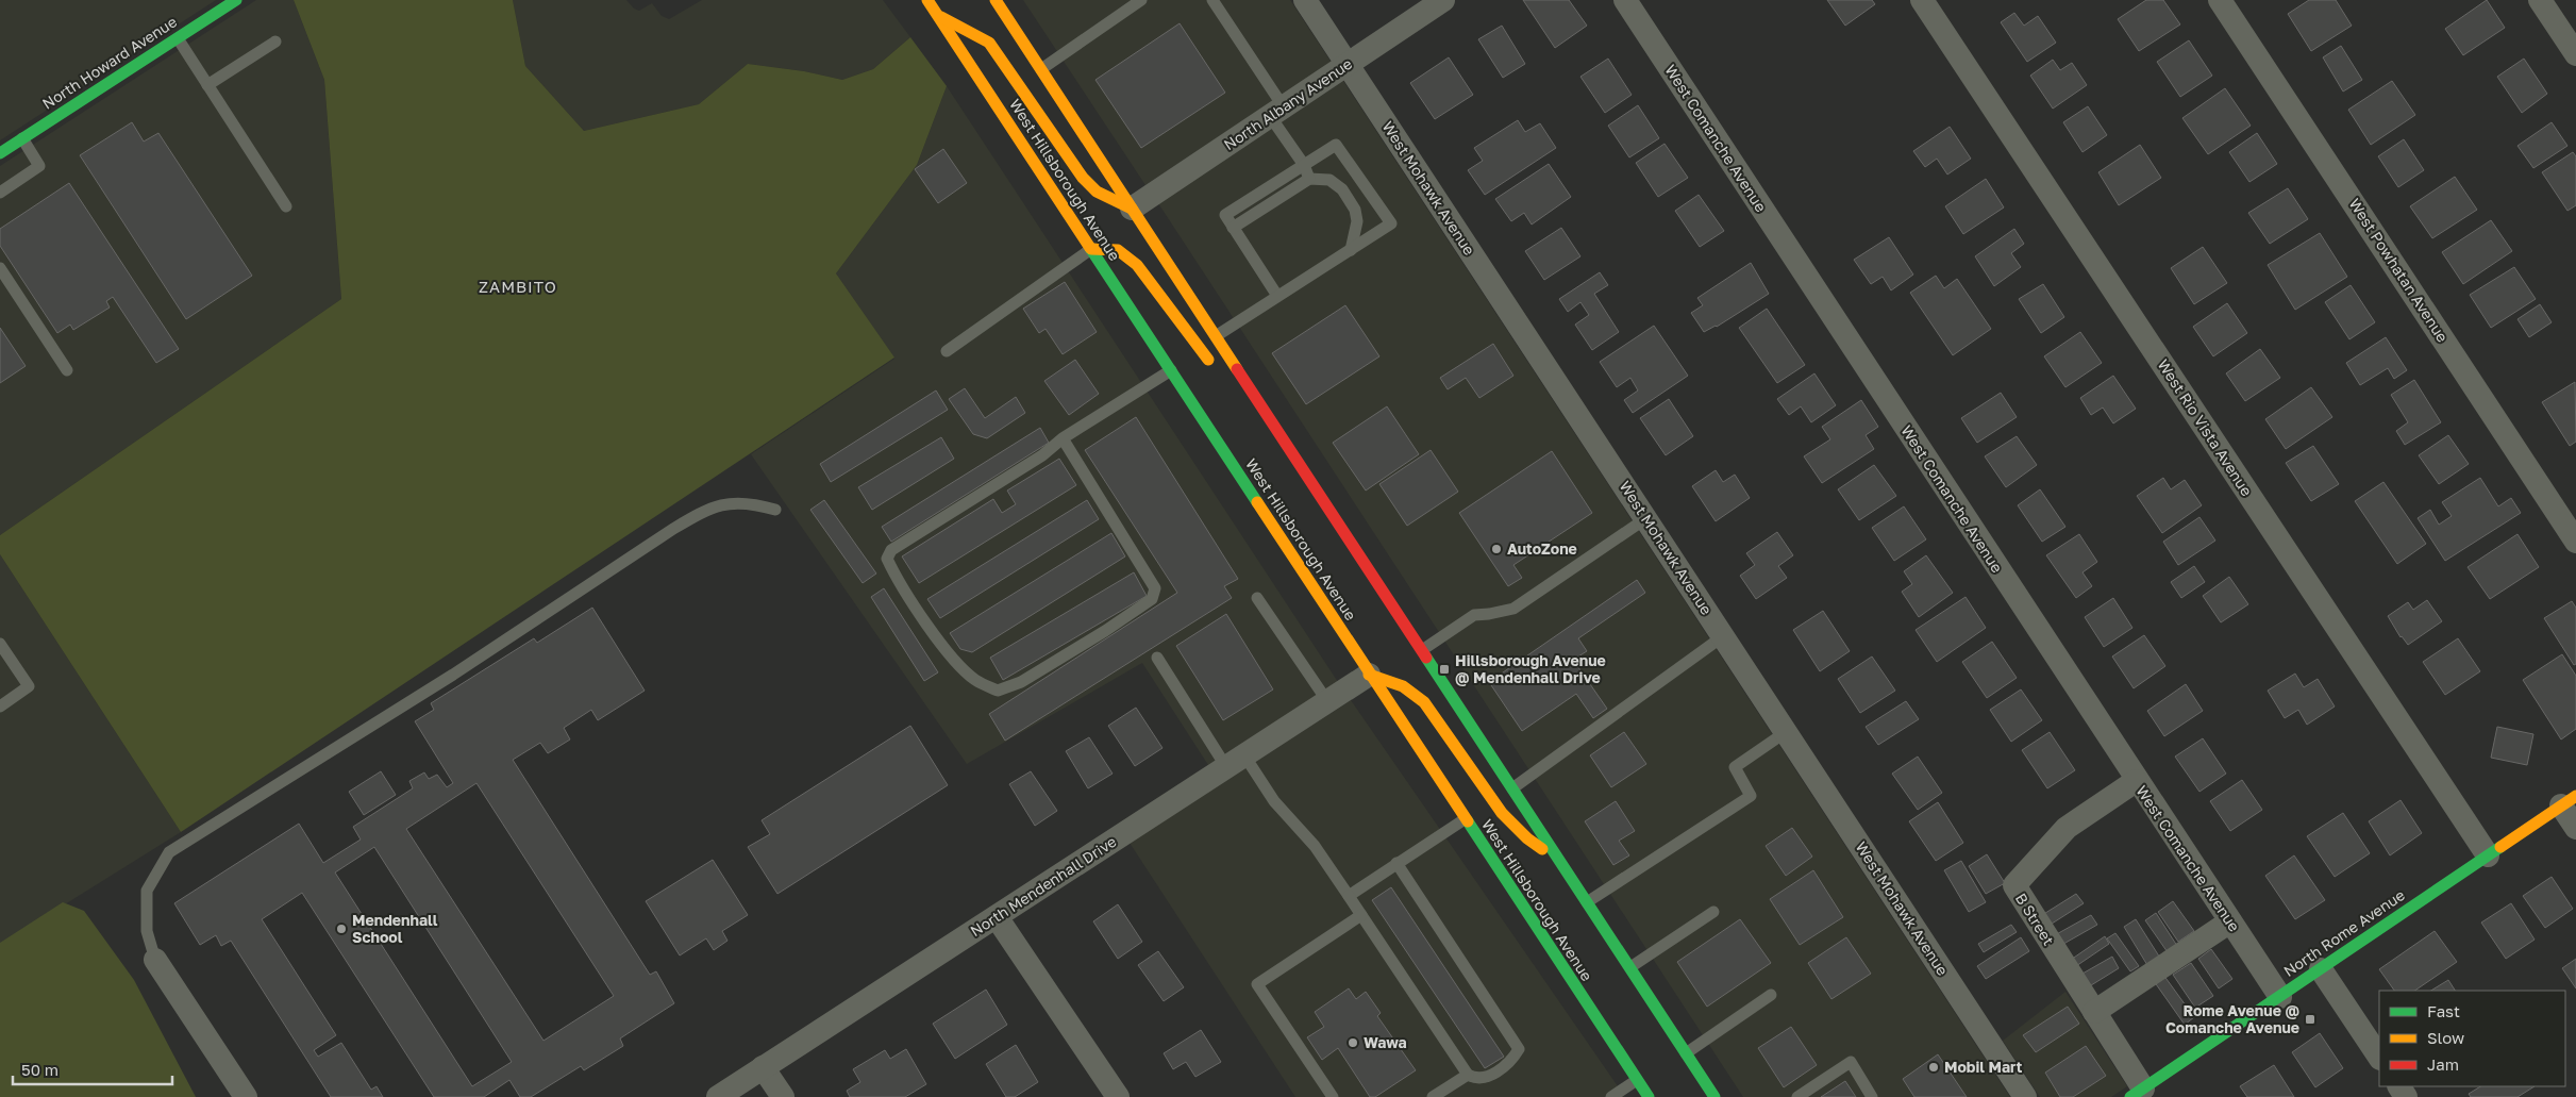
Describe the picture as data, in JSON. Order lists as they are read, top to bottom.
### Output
{
  "streets": {
    "main road": ["North Howard Avenue", "West Hillsborough Avenue", "North Rome Avenue"],
    "street": [
      "North Albany Avenue",
      "West Comanche Avenue",
      "West Mohawk Avenue",
      "West Powhatan Avenue",
      "West Rio Vista Avenue",
      "North Mendenhall Drive",
      "B Street"
    ]
  },
  "crossings": [
    ["North Albany Avenue", "West Mohawk Avenue"],
    ["West Comanche Avenue", "B Street"],
    ["West Comanche Avenue", "North Rome Avenue"],
    ["West Hillsborough Avenue", "North Mendenhall Drive"],
    ["West Rio Vista Avenue", "North Rome Avenue"],
    ["B Street", "North Rome Avenue"]
  ],
  "districts": ["ZAMBITO"],
  "places": {
    "other": [
      "AutoZone",
      "Mendenhall School",
      "Wawa",
      "Mobil Mart"
    ],
    "transit": ["Hillsborough Avenue @ Mendenhall Drive", "Rome Avenue @ Comanche Avenue"]
  },
  "legend": ["Fast", "Slow", "Jam"],
  "scale_bar": "50 m"
}
